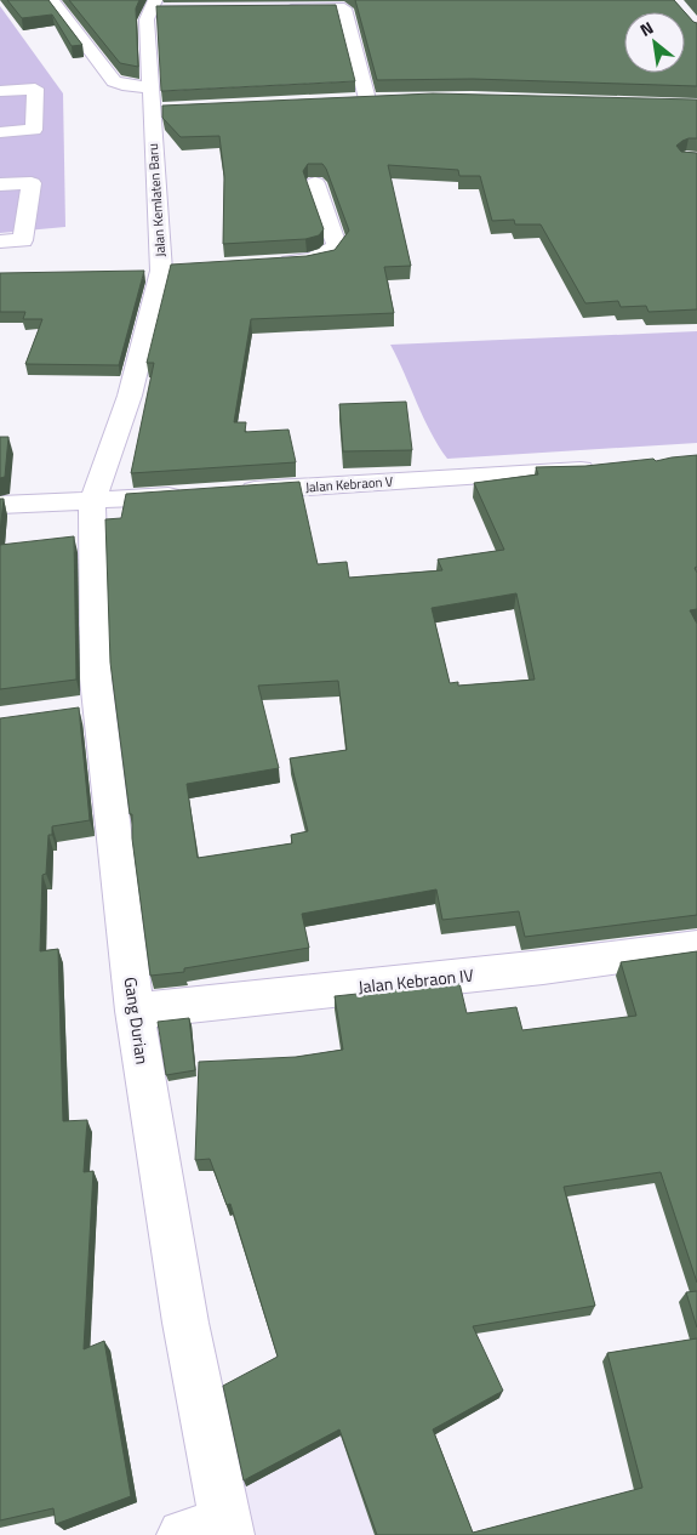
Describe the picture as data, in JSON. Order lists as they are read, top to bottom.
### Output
{
  "streets": {
    "street": [
      "Jalan Kemlaten Baru",
      "Jalan Kebraon V",
      "Jalan Kebraon IV",
      "Gang Durian"
    ]
  },
  "crossings": [
    ["Jalan Kemlaten Baru", "Gang Durian"],
    ["Jalan Kebraon IV", "Gang Durian"]
  ],
  "north": "top left"
}
